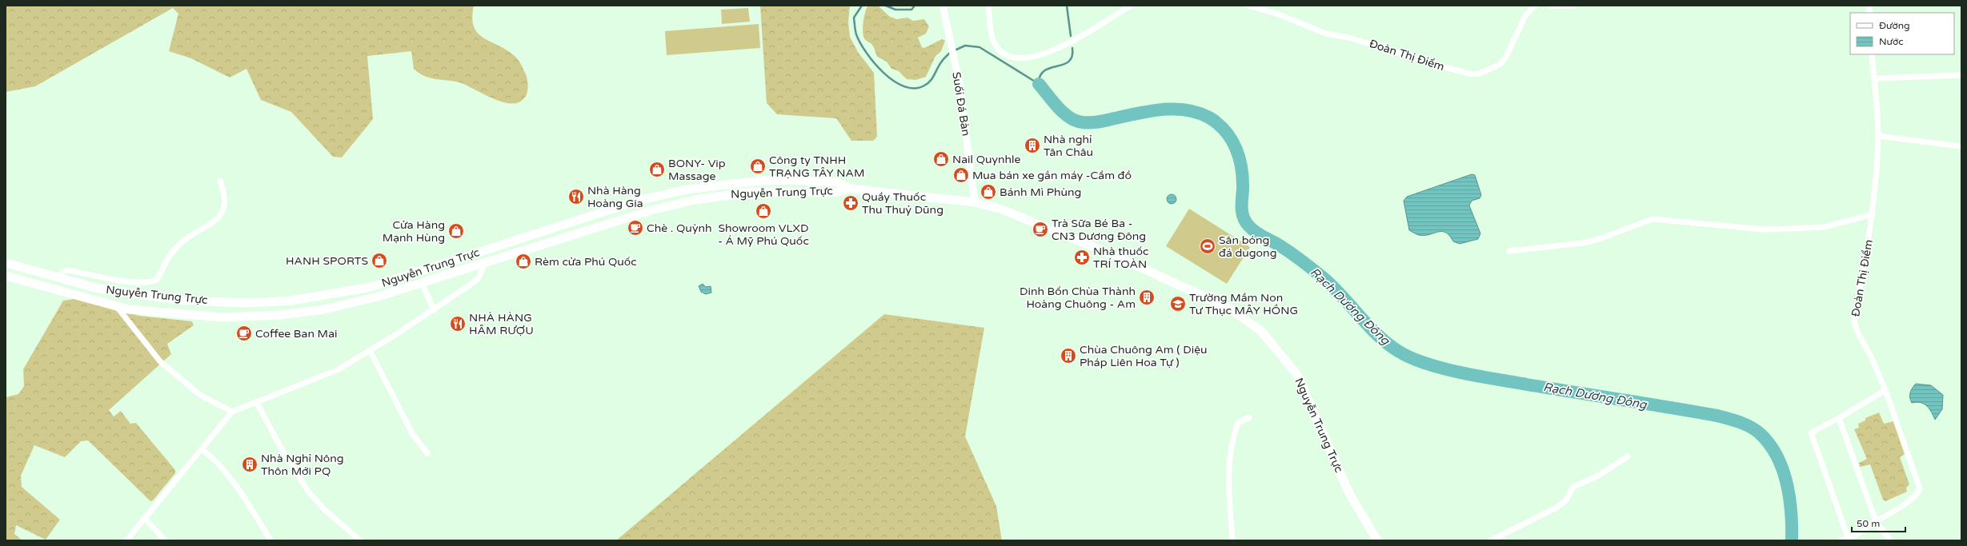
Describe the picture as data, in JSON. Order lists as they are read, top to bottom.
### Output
{
  "streets": {
    "main road": ["Nguyễn Trung Trực"],
    "street": ["Đoàn Thị Điểm", "Suối Đá Bàn"]
  },
  "crossings": [
    ["Suối Đá Bàn", "Nguyễn Trung Trực"]
  ],
  "water": ["Rạch Dương Đông"],
  "places": {
    "building": [
      "Nhà nghỉ Tân Châu",
      "Dinh Bổn Chùa Thành Hoàng Chuông - Am",
      "Chùa Chuông Am ( Diệu Pháp Liên Hoa Tự )",
      "Nhà Nghỉ Nông Thôn Mới PQ"
    ],
    "shop": [
      "Nail Quynhle",
      "Công ty TNHH TRẠNG TÂY NAM",
      "BONY- Vip Massage",
      "Mua bán xe gắn máy -Cầm đồ",
      "Bánh Mì Phùng",
      "Showroom VLXD - Á Mỹ Phú Quốc",
      "Cửa Hàng Mạnh Hùng",
      "HANH SPORTS",
      "Rèm cửa Phú Quốc"
    ],
    "restaurant": ["Nhà Hàng Hoàng Gia", "NHÀ HÀNG HÂM RƯỢU"],
    "pharmacy": ["Quầy Thuốc Thu Thuỷ Dũng", "Nhà thuốc TRÍ TOÀN"],
    "cafe": ["Chè . Quỳnh", "Trà Sữa Bé Ba - CN3 Dương Đông", "Coffee Ban Mai"],
    "sports": ["Sân bóng đá dugong"],
    "school or university": ["Trường Mầm Non Tư Thục MÂY HỒNG"]
  },
  "legend": ["Đường", "Nước"],
  "scale_bar": "50 m"
}
